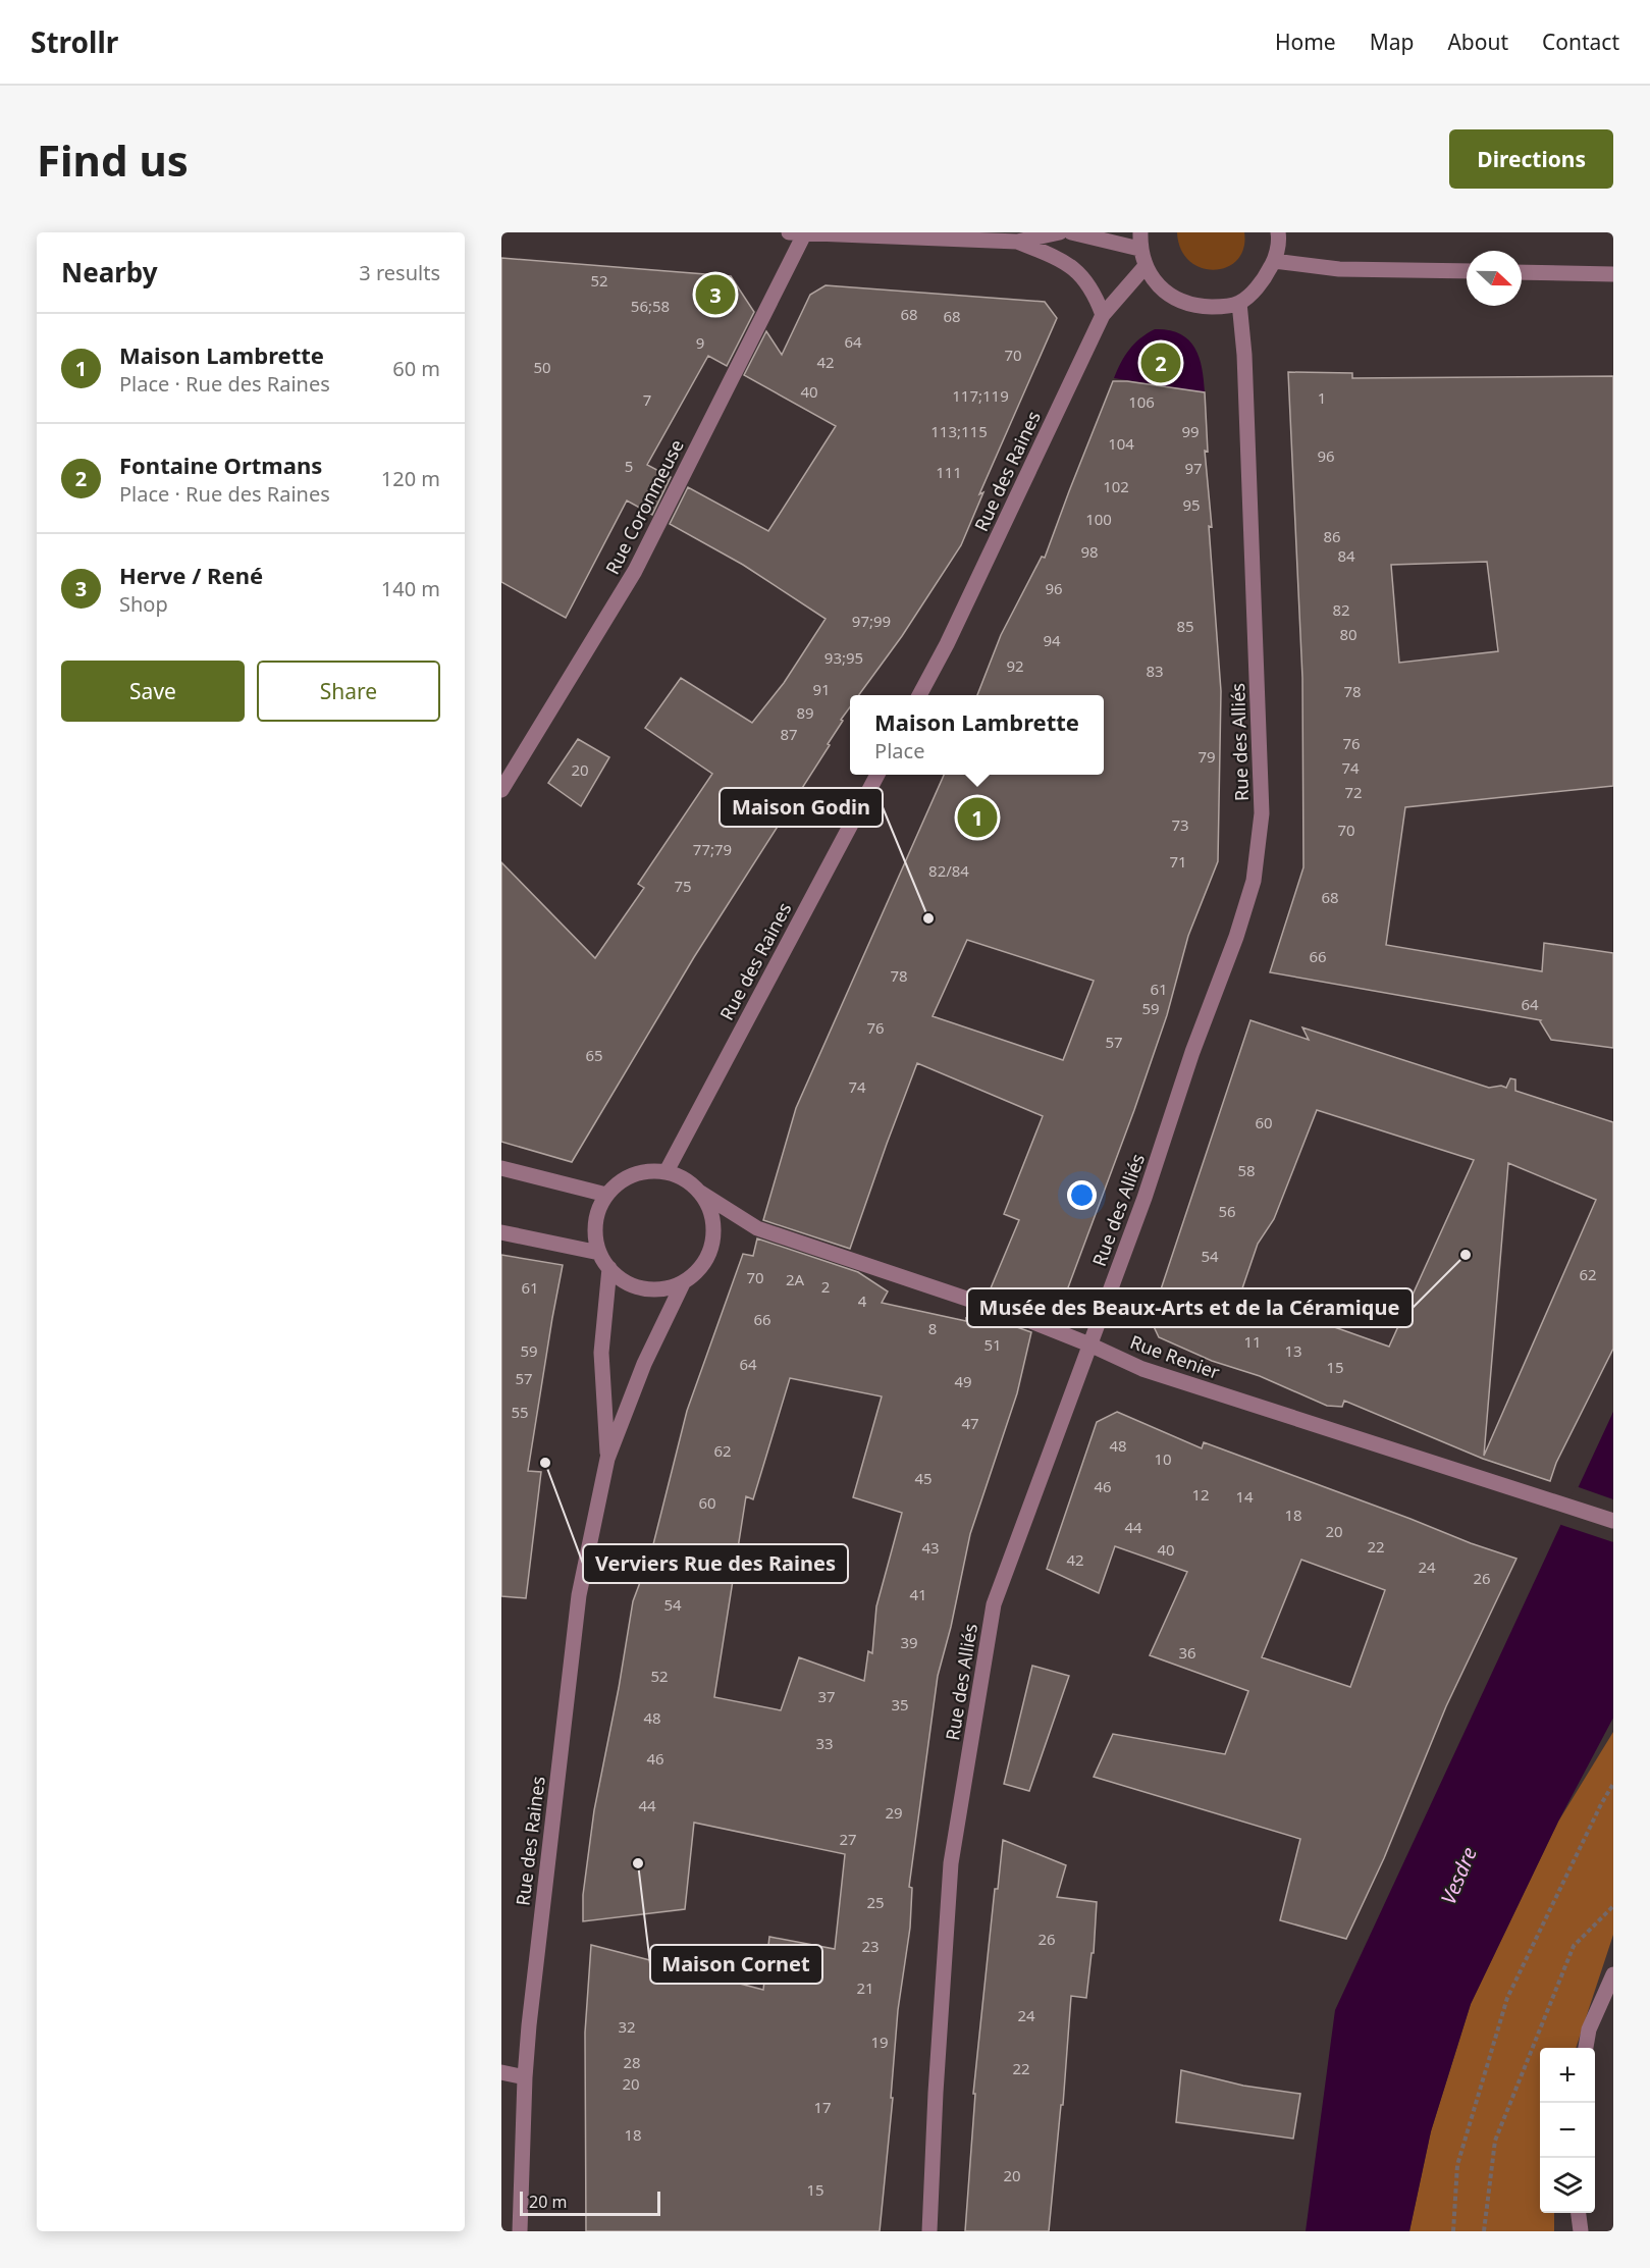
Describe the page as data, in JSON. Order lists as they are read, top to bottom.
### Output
{
  "streets": {
    "street": [
      "Rue des Raines",
      "Rue Coronmeuse",
      "Rue des Alliés",
      "Rue Renier"
    ]
  },
  "crossings": [
    ["Rue des Raines", "Rue Renier"],
    ["Rue des Alliés", "Rue Renier"]
  ],
  "water": ["Vesdre"],
  "places": [
    "Maison Godin",
    "Musée des Beaux-Arts et de la Céramique",
    "Verviers Rue des Raines",
    "Maison Cornet"
  ],
  "house_numbers": [
    "52",
    "56;58",
    "68",
    "68",
    "64",
    "9",
    "70",
    "42",
    "50",
    "40",
    "117;119",
    "1",
    "7",
    "106",
    "113;115",
    "99",
    "104",
    "96",
    "5",
    "97",
    "111",
    "102",
    "95",
    "100",
    "86",
    "98",
    "84",
    "96",
    "82",
    "97;99",
    "85",
    "80",
    "94",
    "93;95",
    "92",
    "83",
    "91",
    "78",
    "89",
    "87",
    "76",
    "79",
    "74",
    "20",
    "72",
    "73",
    "70",
    "77;79",
    "71",
    "82/84",
    "75",
    "68",
    "66",
    "78",
    "61",
    "64",
    "59",
    "76",
    "57",
    "65",
    "74",
    "60",
    "58",
    "56",
    "54",
    "62",
    "70",
    "2A",
    "2",
    "61",
    "4",
    "66",
    "8",
    "11",
    "51",
    "59",
    "13",
    "64",
    "15",
    "57",
    "49",
    "55",
    "47",
    "48",
    "62",
    "10",
    "45",
    "46",
    "12",
    "14",
    "60",
    "18",
    "44",
    "20",
    "22",
    "43",
    "40",
    "42",
    "24",
    "26",
    "41",
    "54",
    "39",
    "36",
    "52",
    "37",
    "35",
    "48",
    "33",
    "46",
    "44",
    "29",
    "27",
    "25",
    "26",
    "23",
    "21",
    "24",
    "32",
    "19",
    "28",
    "22",
    "20",
    "17",
    "18",
    "20",
    "15"
  ],
  "scale_bar": "20 m",
  "north": "right",
  "page": {
    "header": "Strollr",
    "nav": [
      "Home",
      "Map",
      "About",
      "Contact"
    ],
    "buttons": [
      "Directions",
      ["Save", "Share"]
    ],
    "title": "Find us",
    "heading": ["Nearby", "3 results"],
    "pins": ["3", "2", "1"],
    "list": [
      {
        "mark": "1",
        "name": "Maison Lambrette",
        "note": "Place · Rue des Raines",
        "value": "60 m"
      },
      {
        "mark": "2",
        "name": "Fontaine Ortmans",
        "note": "Place · Rue des Raines",
        "value": "120 m"
      },
      {
        "mark": "3",
        "name": "Herve / René",
        "note": "Shop",
        "value": "140 m"
      }
    ],
    "popup": ["Maison Lambrette", "Place"],
    "map_buttons": ["+", "−"],
    "scale": "20 m"
  }
}
